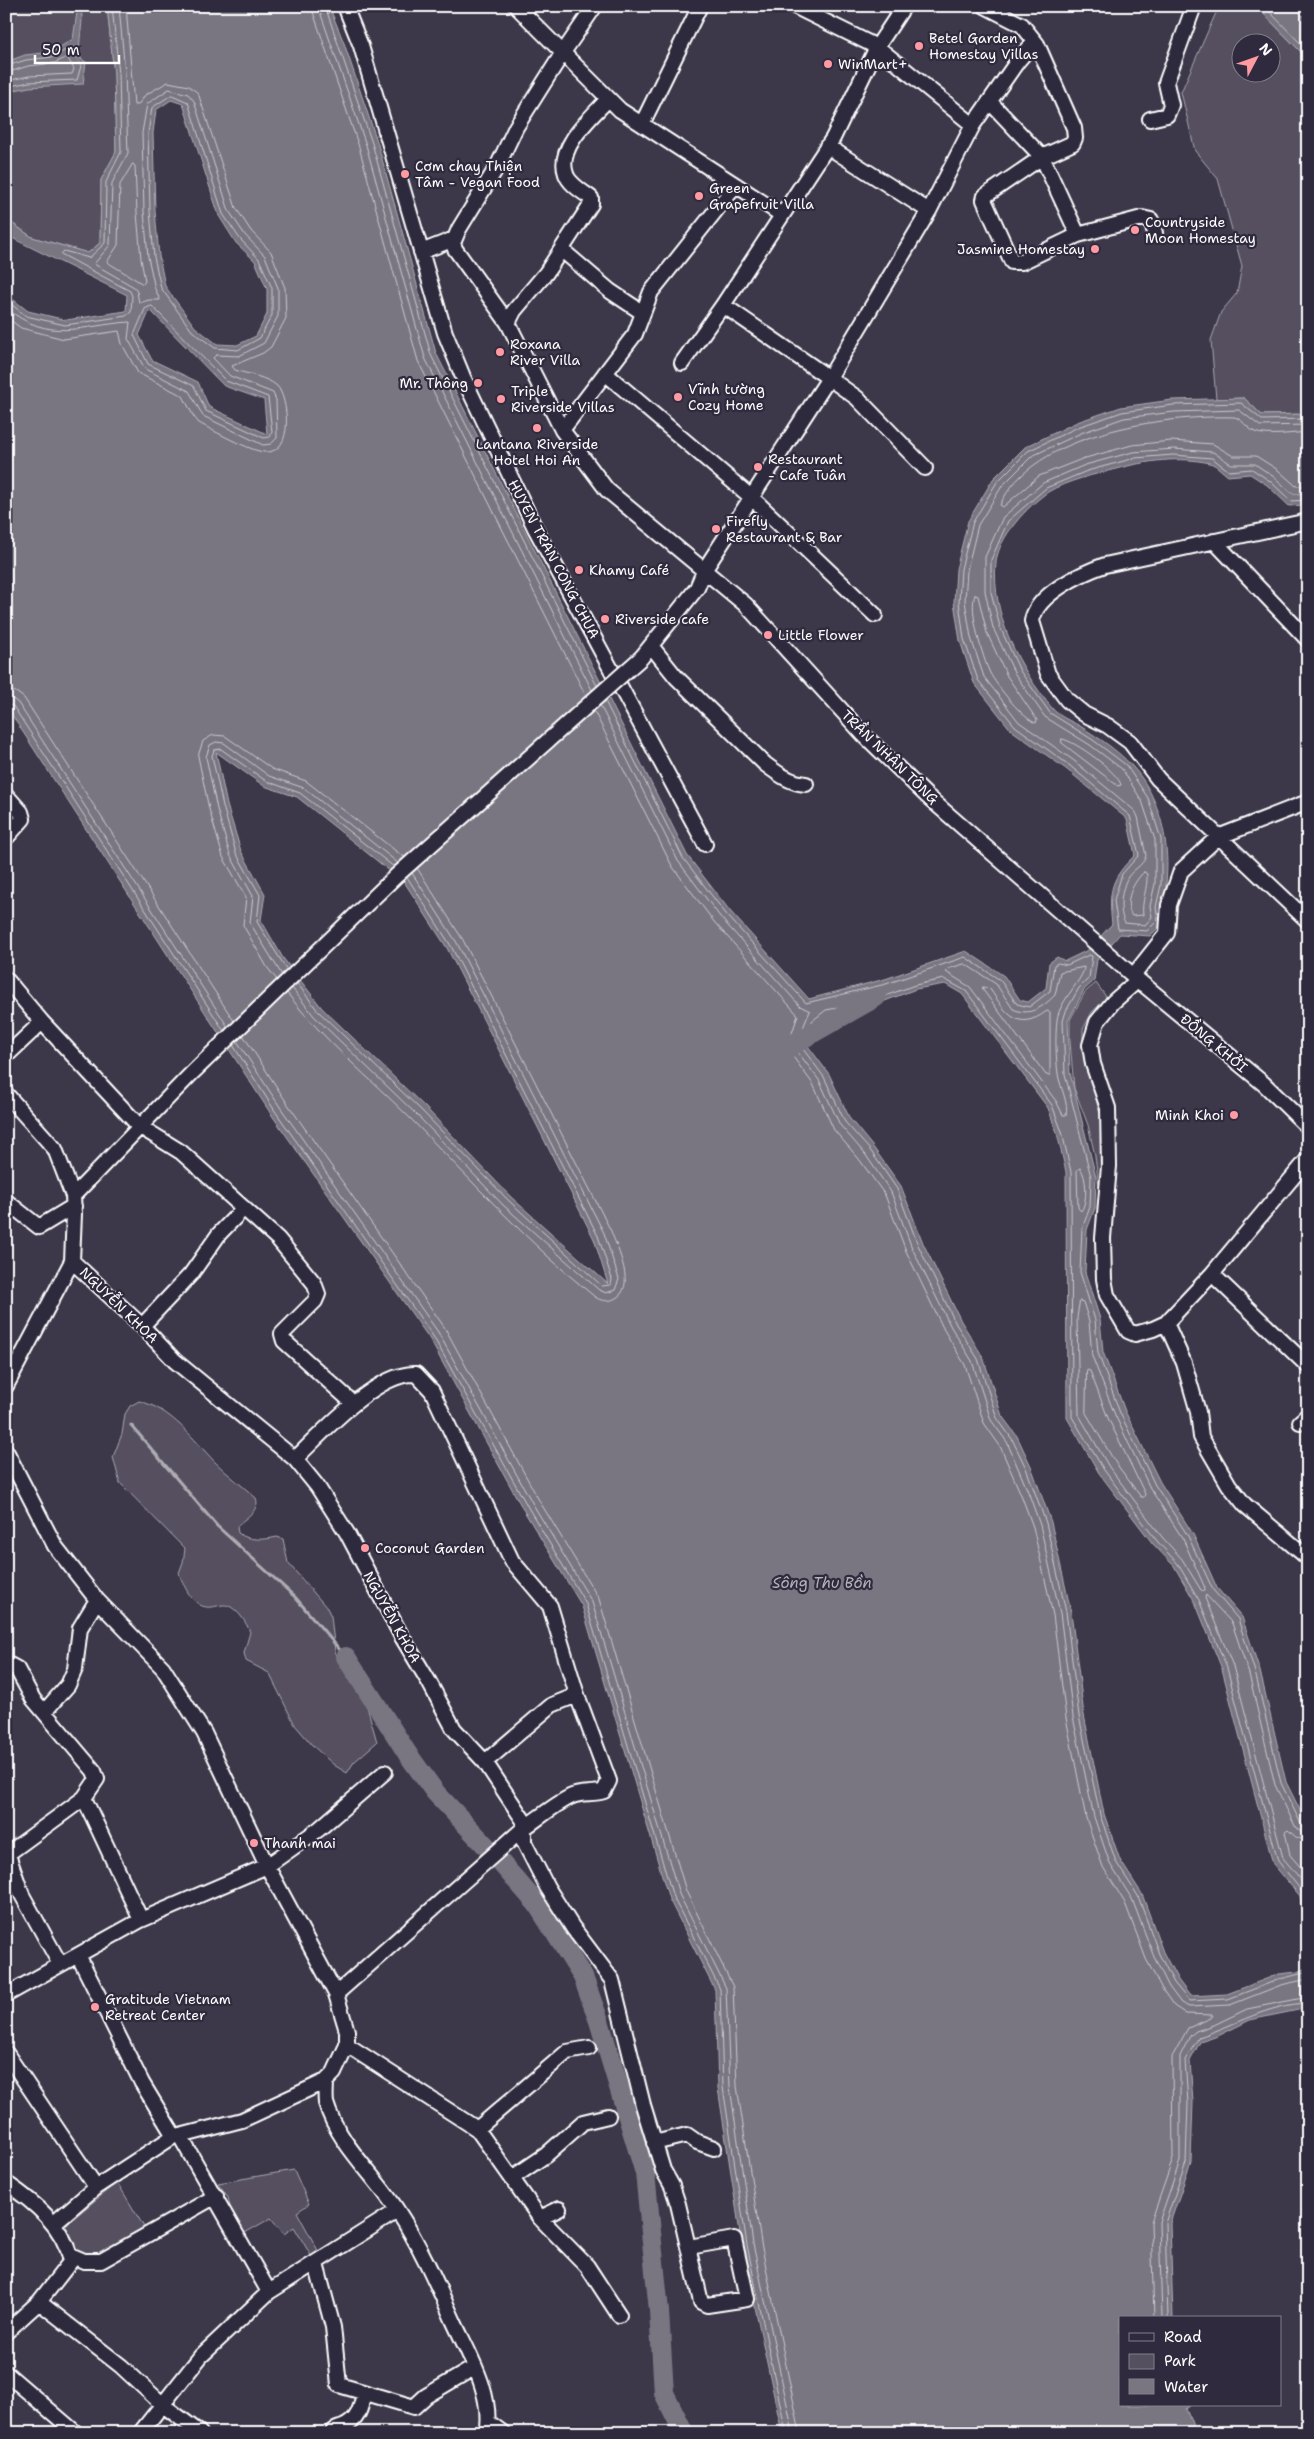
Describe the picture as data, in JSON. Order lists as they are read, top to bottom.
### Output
{
  "streets": {
    "street": [
      "HUYEN TRAN CONG CHUA",
      "TRẦN NHÂN TÔNG",
      "ĐỒNG KHỞI",
      "NGUYỄN KHOA"
    ]
  },
  "crossings": [
    ["TRẦN NHÂN TÔNG", "ĐỒNG KHỞI"]
  ],
  "water": ["Sông Thu Bồn"],
  "places": [
    "Betel Garden Homestay Villas",
    "WinMart+",
    "Cơm chay Thiện Tâm - Vegan Food",
    "Green Grapefruit Villa",
    "Countryside Moon Homestay",
    "Jasmine Homestay",
    "Roxana River Villa",
    "Mr. Thông",
    "Vĩnh tường Cozy Home",
    "Triple Riverside Villas",
    "Lantana Riverside Hotel Hoi An",
    "Restaurant - Cafe Tuân",
    "Firefly Restaurant & Bar",
    "Khamy Café",
    "Riverside cafe",
    "Little Flower",
    "Minh Khoi",
    "Coconut Garden",
    "Thanh mai",
    "Gratitude Vietnam Retreat Center"
  ],
  "legend": ["Road", "Park", "Water"],
  "scale_bar": "50 m",
  "north": "top right"
}
